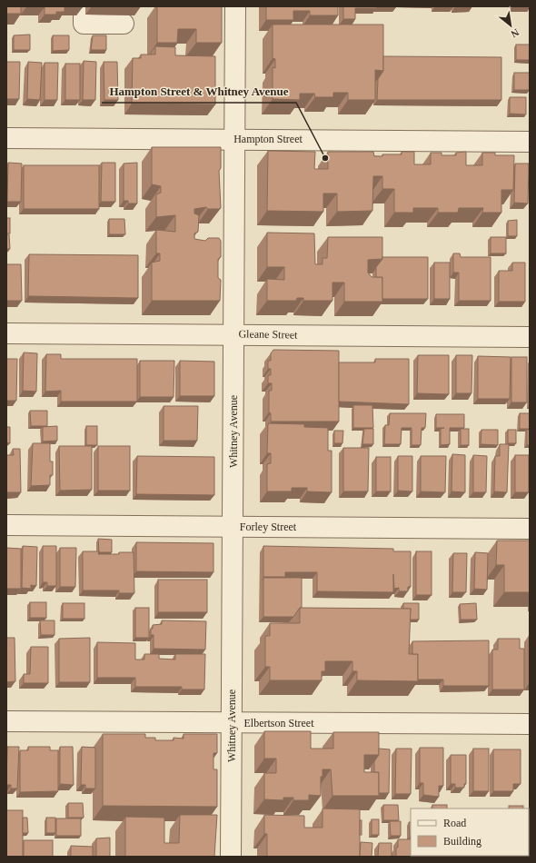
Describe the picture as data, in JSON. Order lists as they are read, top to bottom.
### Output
{
  "streets": {
    "street": [
      "Hampton Street",
      "Gleane Street",
      "Whitney Avenue",
      "Forley Street",
      "Elbertson Street"
    ]
  },
  "crossings": [
    ["Hampton Street", "Whitney Avenue"],
    ["Gleane Street", "Whitney Avenue"],
    ["Whitney Avenue", "Forley Street"],
    ["Whitney Avenue", "Elbertson Street"]
  ],
  "places": ["Hampton Street & Whitney Avenue"],
  "legend": ["Road", "Building"],
  "north": "bottom right"
}
